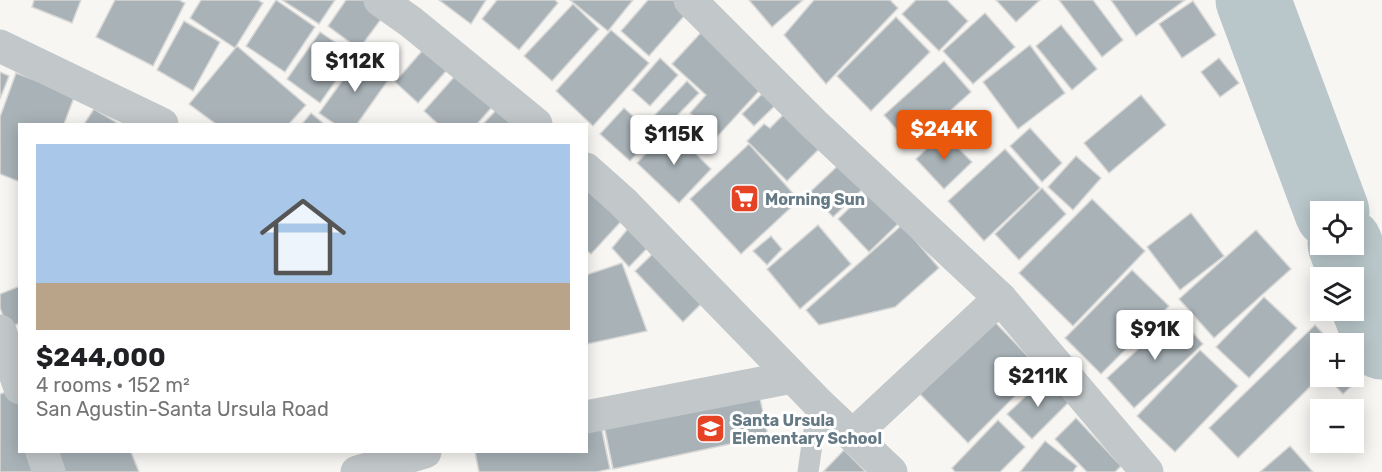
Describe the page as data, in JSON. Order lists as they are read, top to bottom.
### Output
{
  "places": {
    "supermarket": ["Morning Sun"],
    "school or university": ["Santa Ursula Elementary School"]
  },
  "page": {
    "price": [
      "$112K",
      "$244K",
      "$115K",
      "$91K",
      "$211K"
    ],
    "list": [
      {
        "name": "$244,000",
        "note": "4 rooms · 152 m² · San Agustin-Santa Ursula Road"
      }
    ],
    "map_buttons": ["+", "−"]
  }
}
